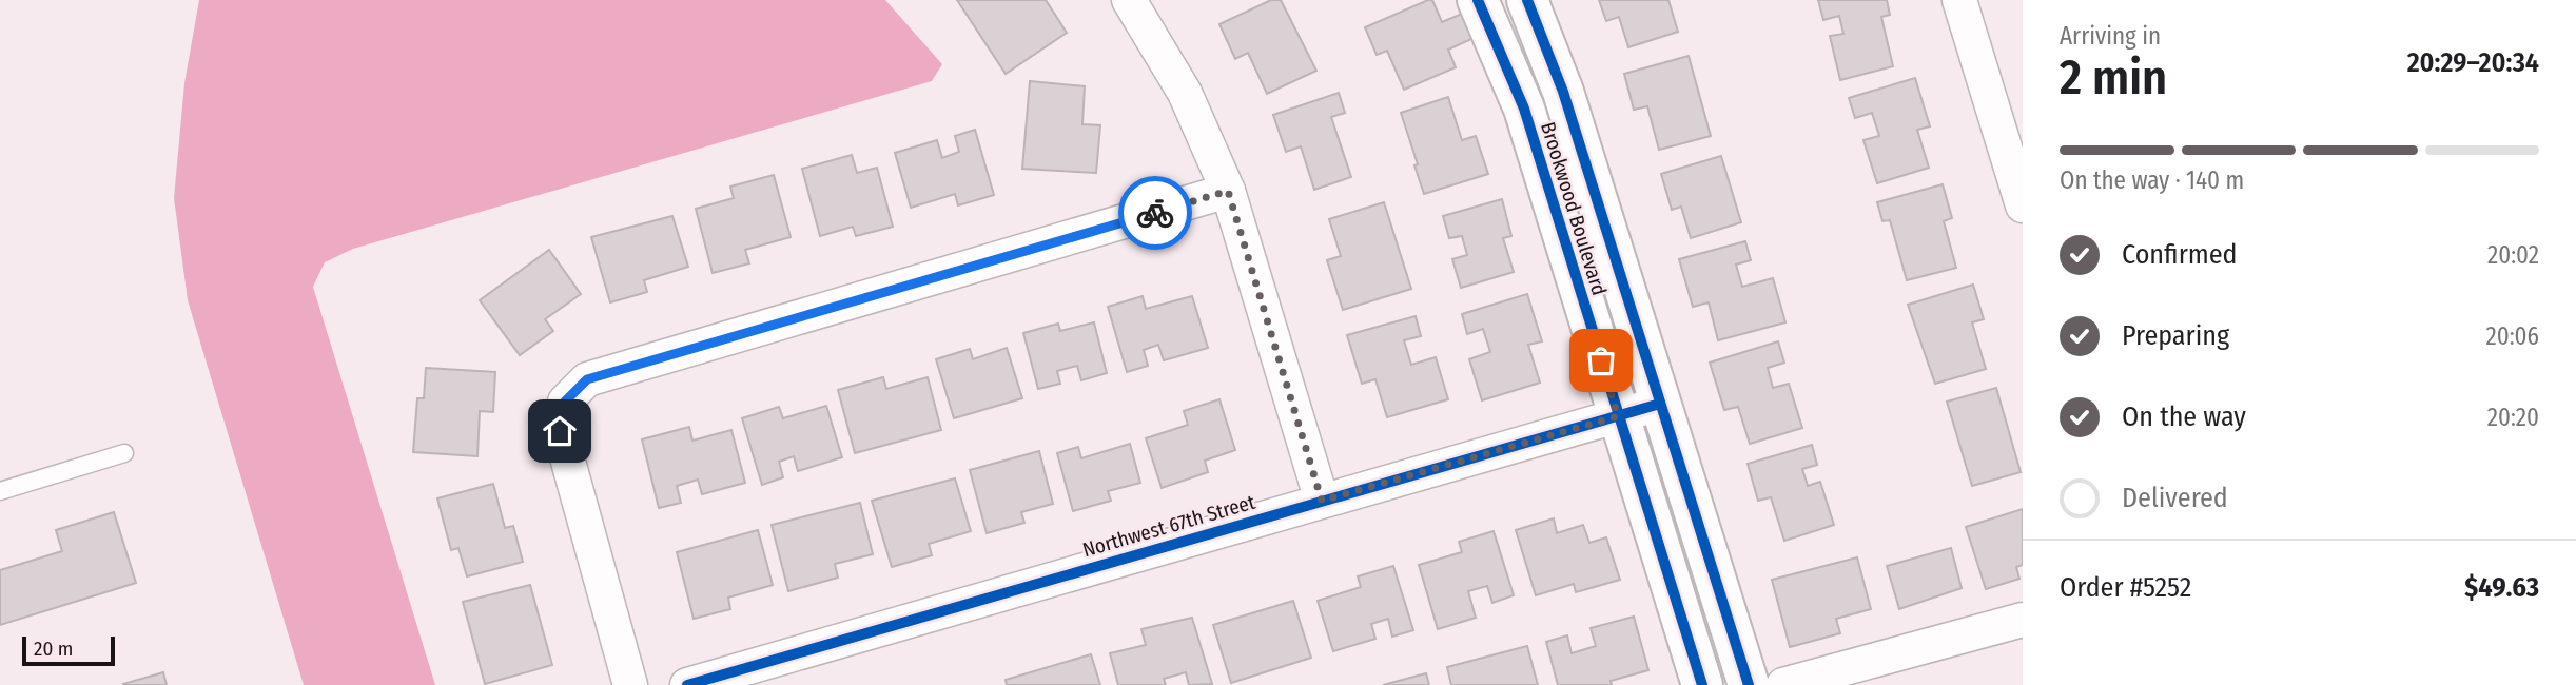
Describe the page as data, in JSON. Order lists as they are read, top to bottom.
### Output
{
  "streets": {
    "street": ["Brookwood Boulevard", "Northwest 67th Street"]
  },
  "crossings": [
    ["Brookwood Boulevard", "Northwest 67th Street"]
  ],
  "scale_bar": "20 m",
  "page": {
    "heading": ["2 min", "Arriving in", "20:29–20:34"],
    "panel": ["Order #5252", "$49.63"],
    "bar": "On the way · 140 m",
    "list": [
      ["Confirmed", "20:02"],
      ["Preparing", "20:06"],
      ["On the way", "20:20"],
      "Delivered"
    ],
    "scale": "20 m"
  }
}
